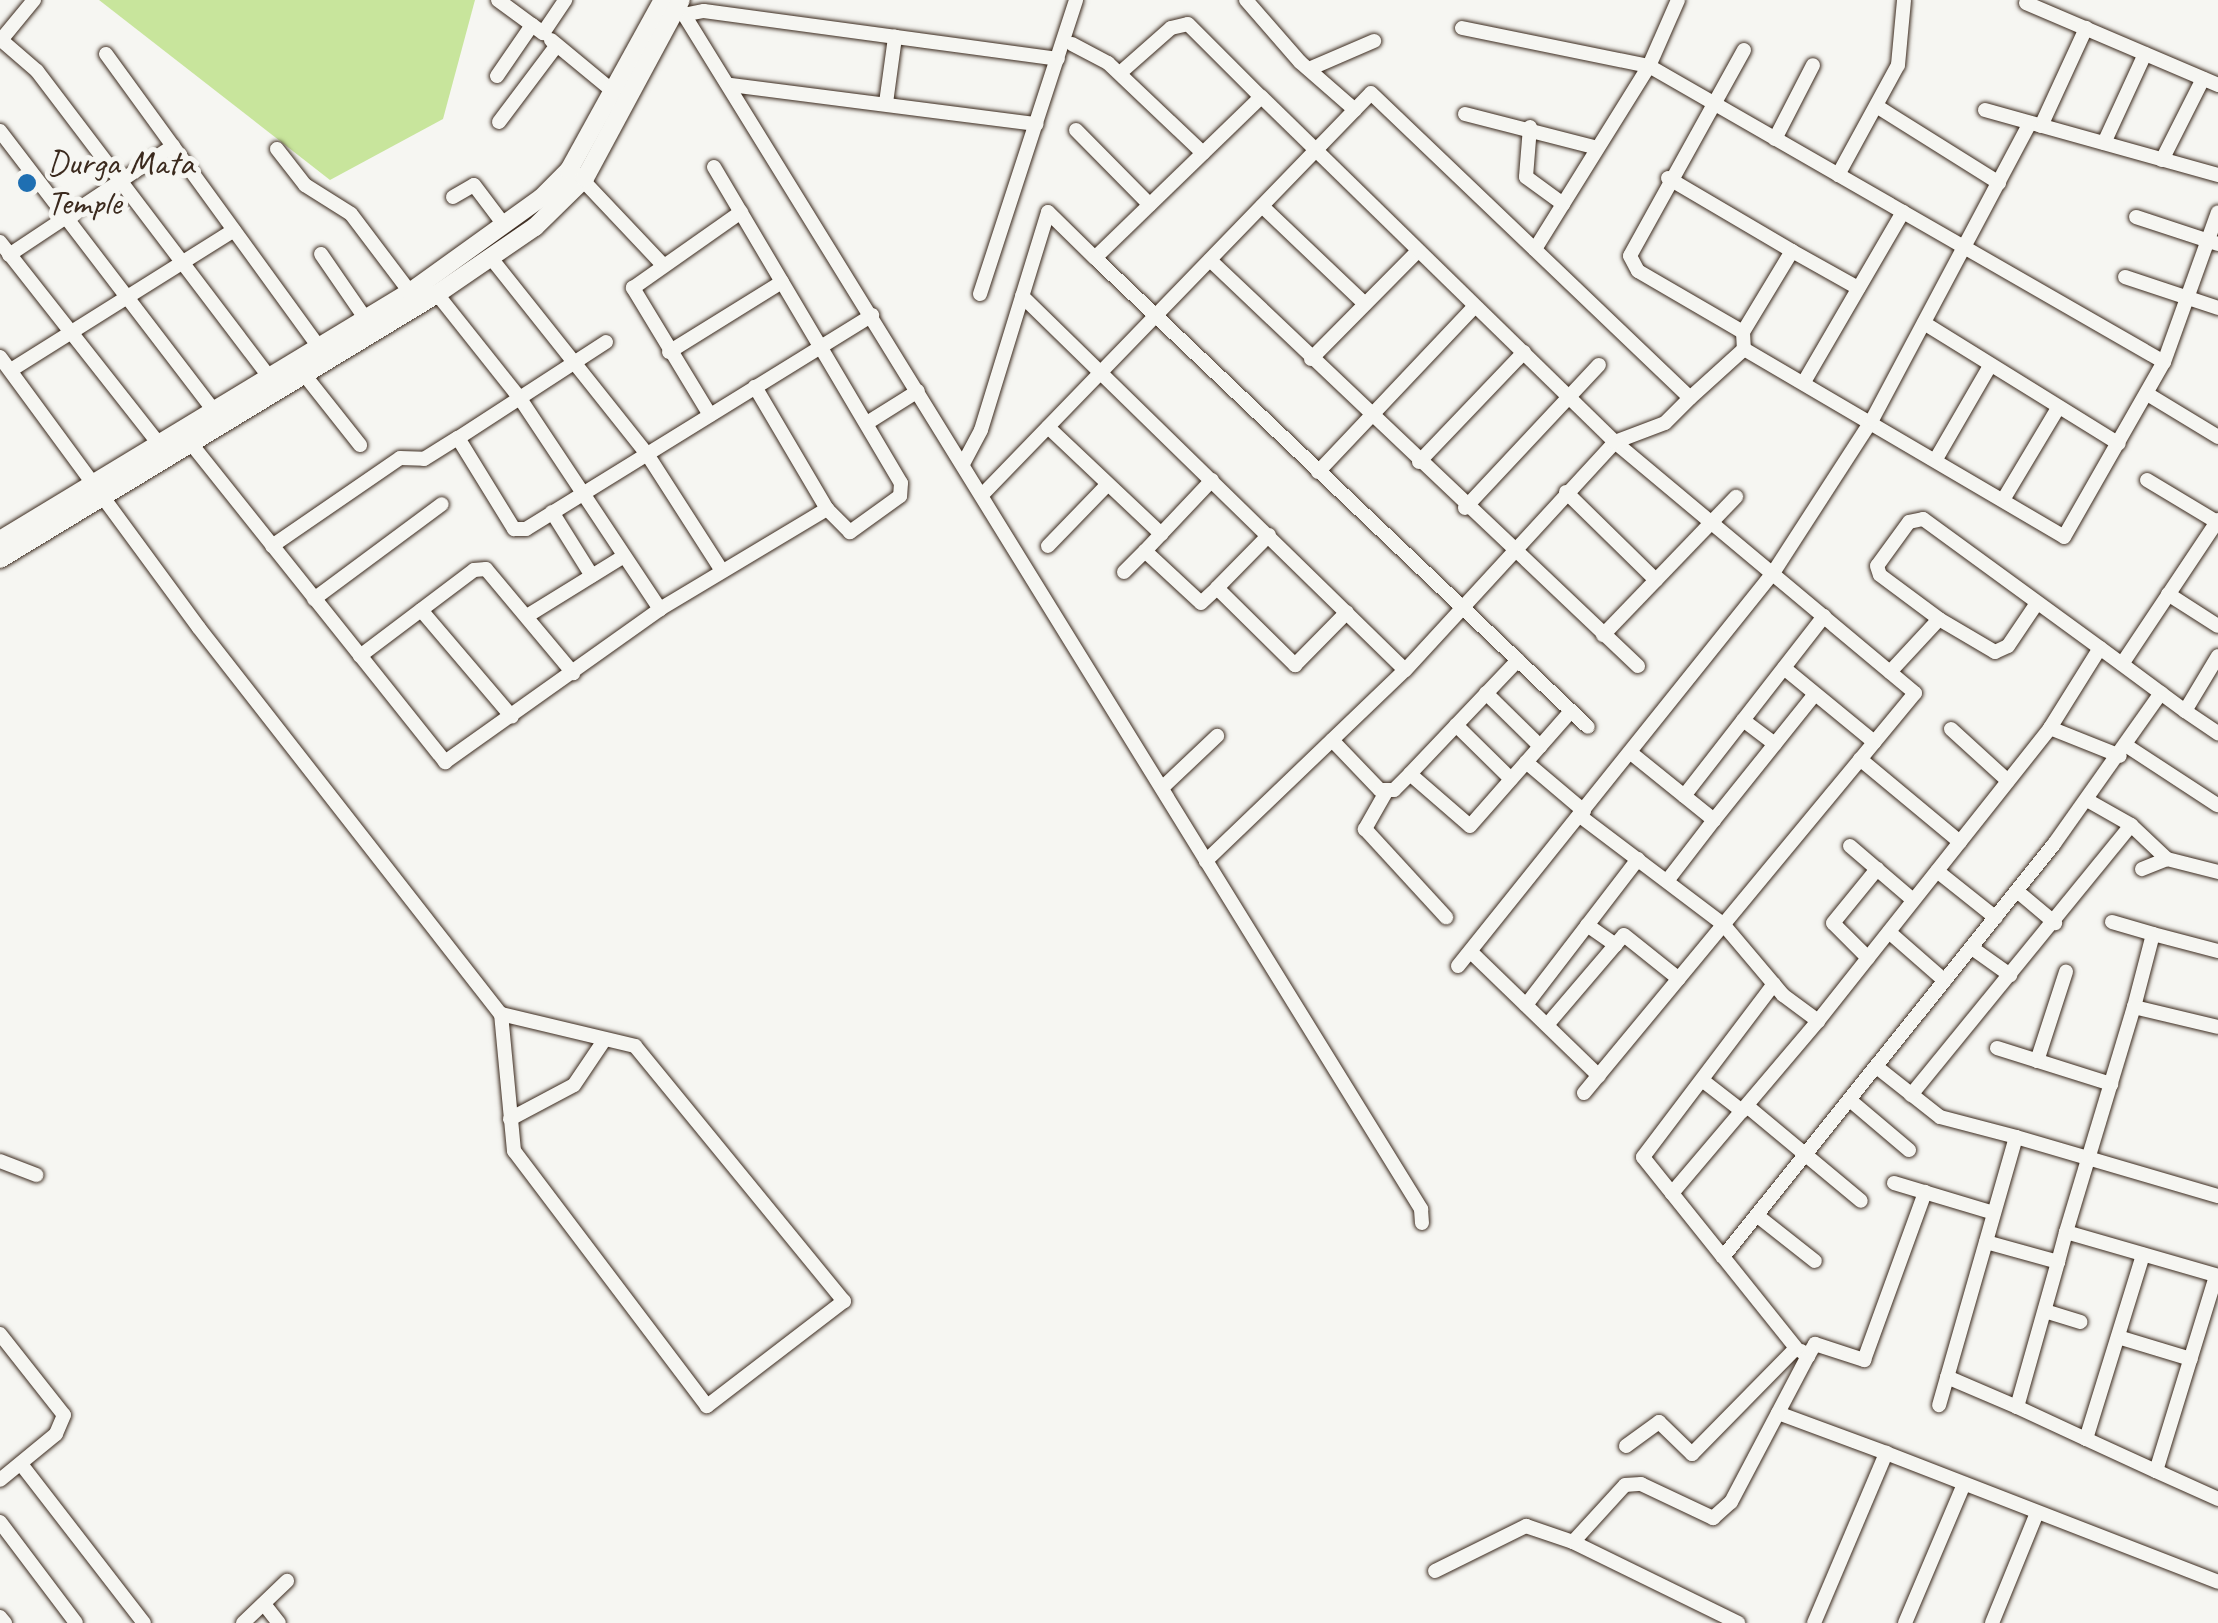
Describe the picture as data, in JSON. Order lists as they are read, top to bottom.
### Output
{
  "places": ["Durga Mata Temple"]
}
